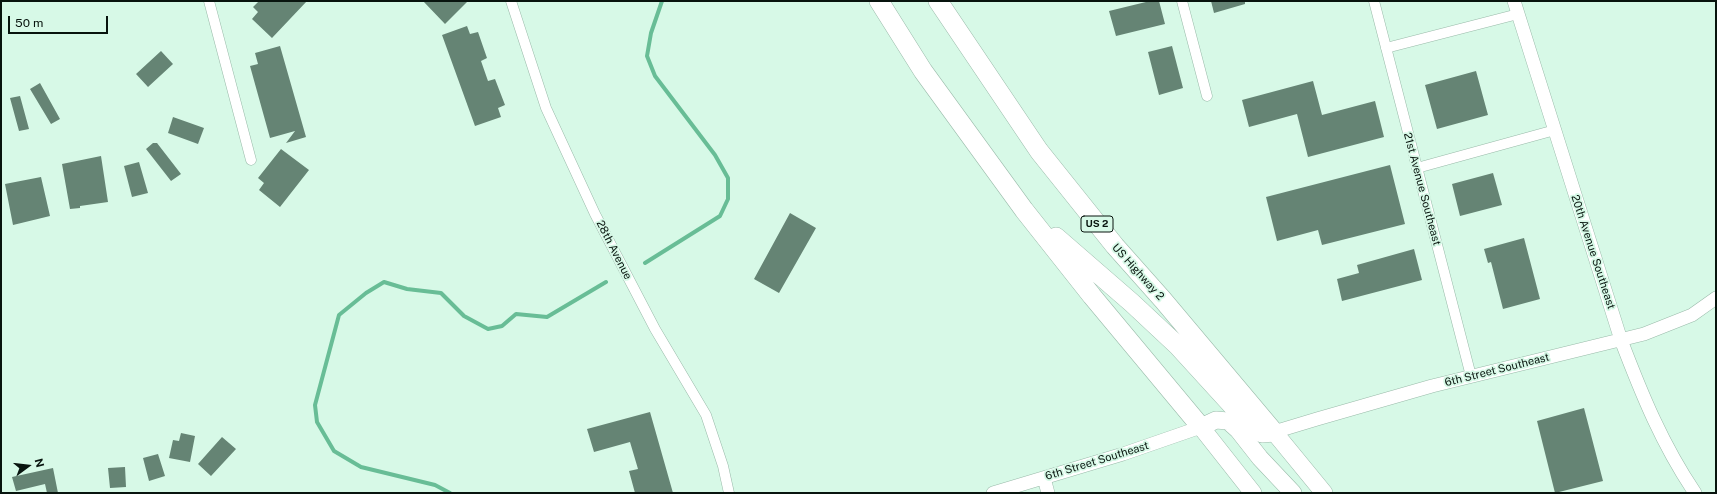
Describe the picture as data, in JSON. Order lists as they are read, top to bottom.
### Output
{
  "streets": {
    "highway": ["US 2", "US Highway 2"],
    "street": [
      "21st Avenue Southeast",
      "28th Avenue",
      "20th Avenue Southeast",
      "6th Street Southeast"
    ]
  },
  "crossings": [
    ["21st Avenue Southeast", "6th Street Southeast"],
    ["20th Avenue Southeast", "6th Street Southeast"],
    ["US Highway 2", "6th Street Southeast"]
  ],
  "scale_bar": "50 m",
  "north": "right"
}
